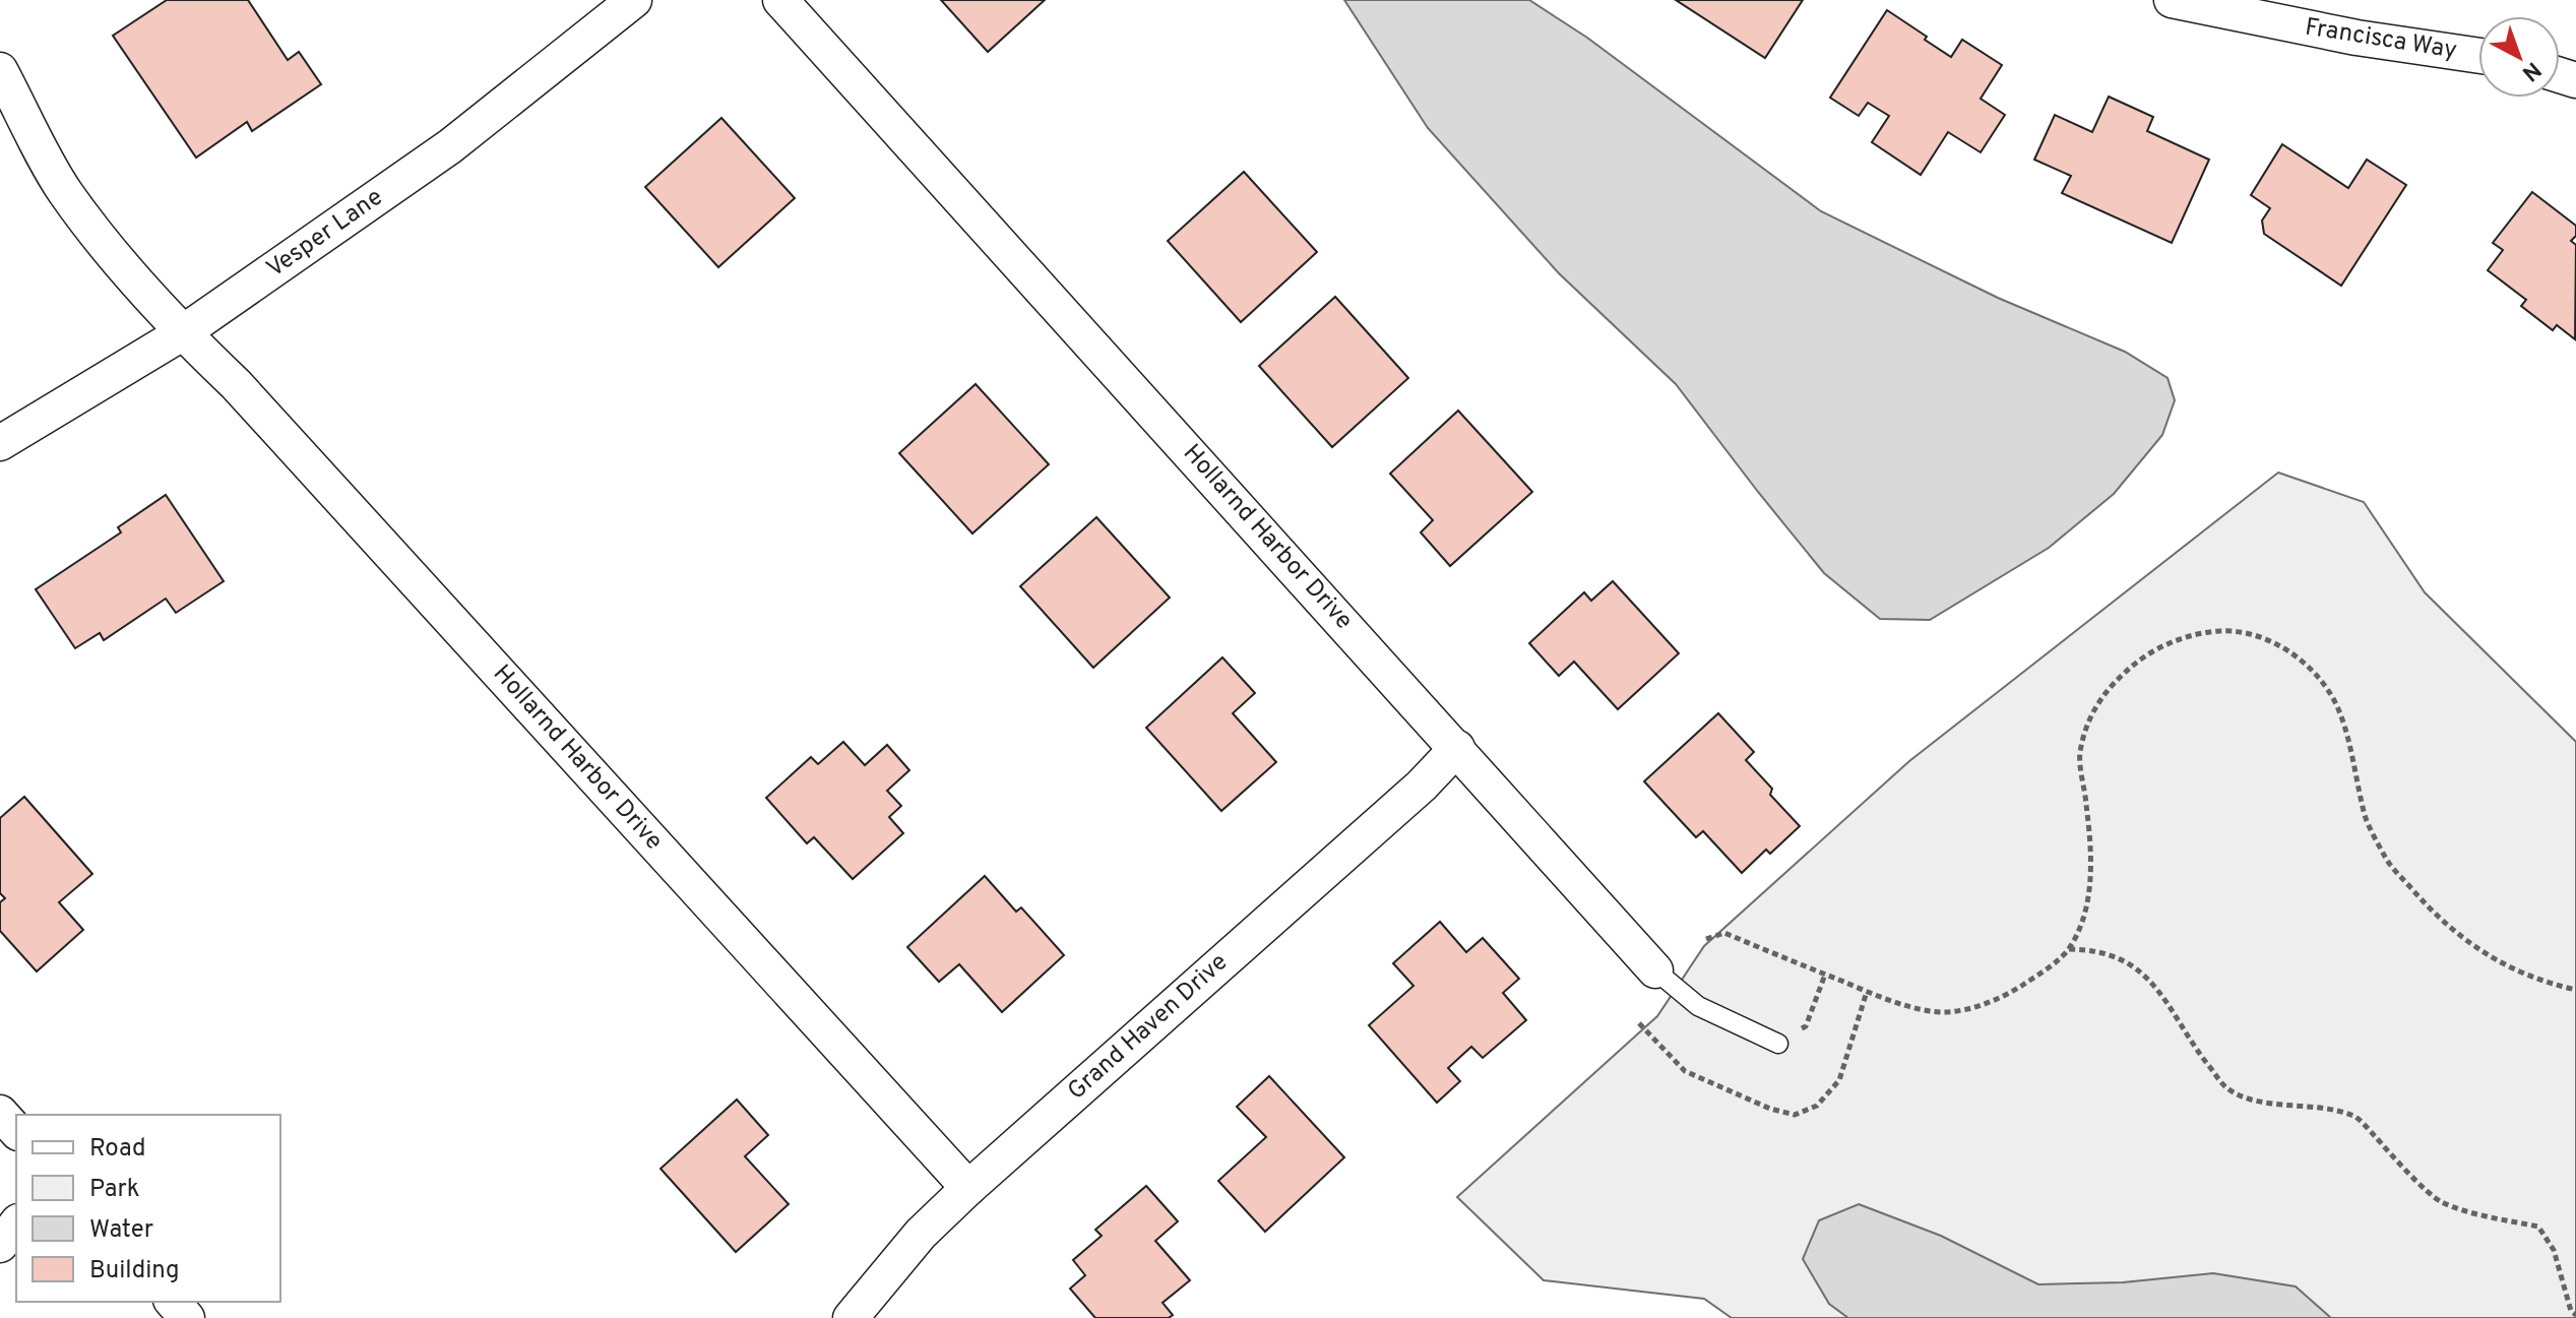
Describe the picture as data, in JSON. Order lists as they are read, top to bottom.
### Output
{
  "streets": {
    "street": [
      "Francisca Way",
      "Vesper Lane",
      "Hollarnd Harbor Drive",
      "Grand Haven Drive"
    ]
  },
  "crossings": [
    ["Vesper Lane", "Hollarnd Harbor Drive"],
    ["Hollarnd Harbor Drive", "Grand Haven Drive"]
  ],
  "legend": [
    "Road",
    "Park",
    "Water",
    "Building"
  ],
  "north": "bottom right"
}
